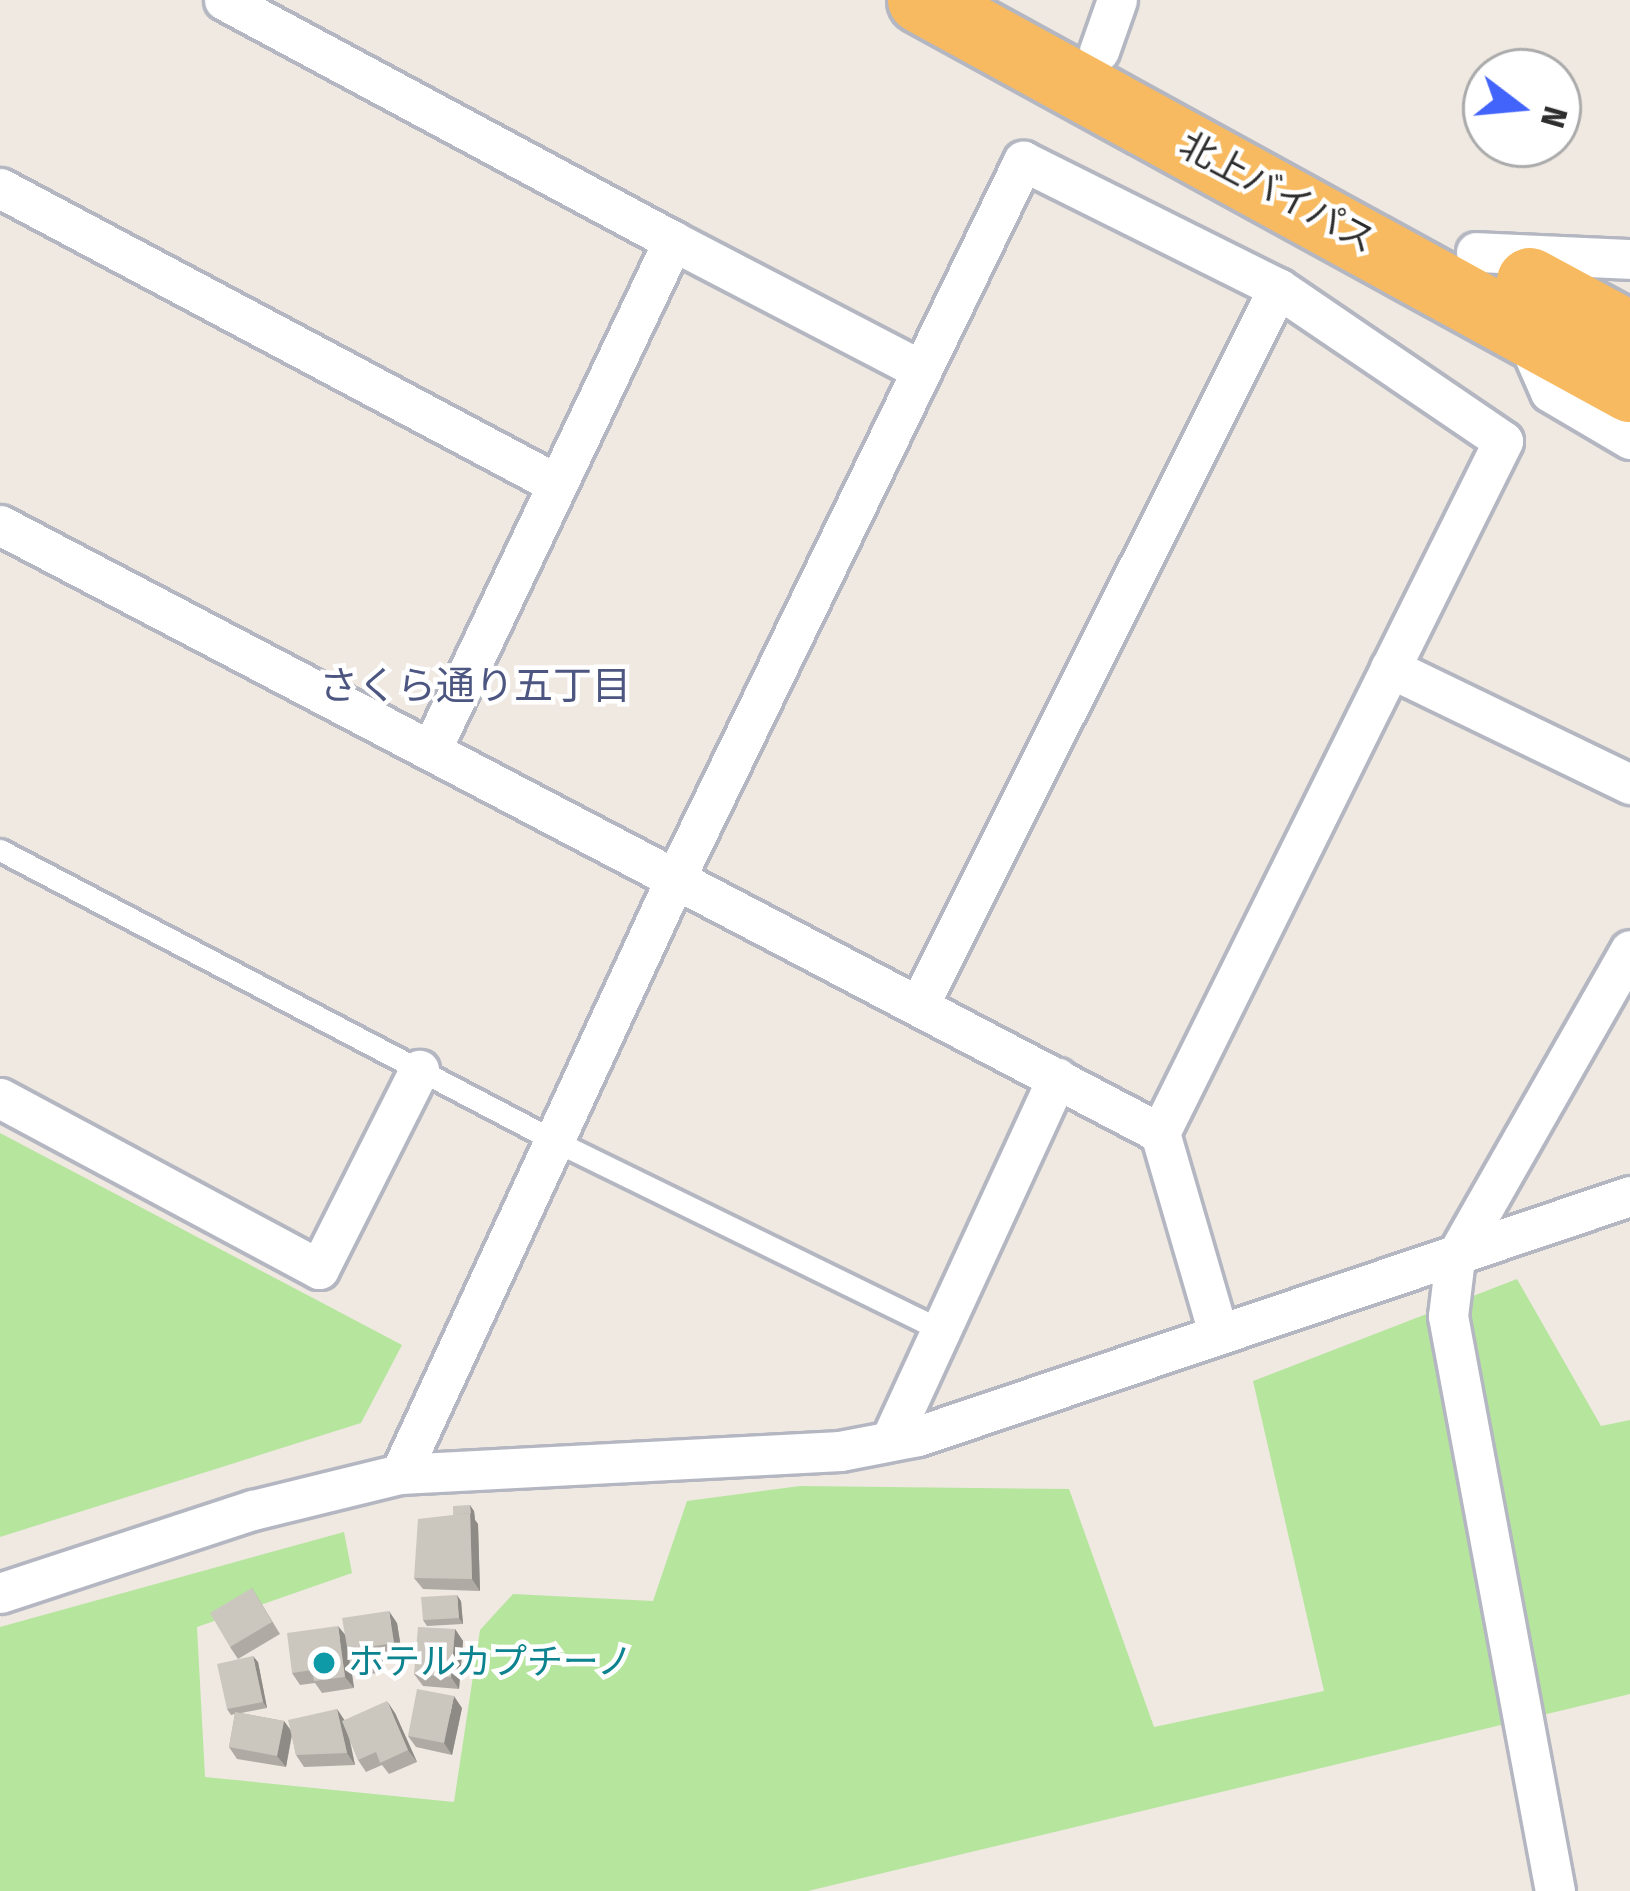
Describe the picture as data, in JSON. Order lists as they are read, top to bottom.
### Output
{
  "streets": {
    "highway": ["北上バイパス"]
  },
  "districts": ["さくら通り五丁目"],
  "places": ["ホテルカプチーノ"],
  "north": "right"
}
